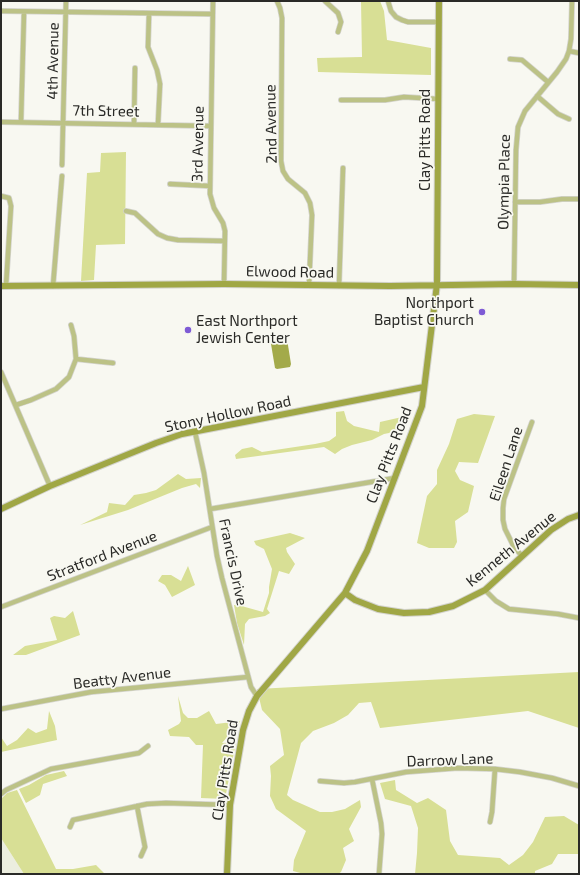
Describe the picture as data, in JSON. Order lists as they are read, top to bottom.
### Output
{
  "streets": {
    "street": [
      "4th Avenue",
      "7th Street",
      "2nd Avenue",
      "Clay Pitts Road",
      "3rd Avenue",
      "Olympia Place",
      "Elwood Road",
      "Stony Hollow Road",
      "Eileen Lane",
      "Kenneth Avenue",
      "Stratford Avenue",
      "Francis Drive",
      "Beatty Avenue",
      "Darrow Lane"
    ]
  },
  "crossings": [
    ["4th Avenue", "7th Street"],
    ["7th Street", "3rd Avenue"],
    ["2nd Avenue", "Elwood Road"],
    ["Clay Pitts Road", "Elwood Road"],
    ["Clay Pitts Road", "Stony Hollow Road"],
    ["Clay Pitts Road", "Kenneth Avenue"],
    ["Clay Pitts Road", "Francis Drive"],
    ["3rd Avenue", "Elwood Road"],
    ["Olympia Place", "Elwood Road"],
    ["Stony Hollow Road", "Francis Drive"],
    ["Eileen Lane", "Kenneth Avenue"],
    ["Stratford Avenue", "Francis Drive"],
    ["Francis Drive", "Beatty Avenue"]
  ],
  "places": ["Northport Baptist Church", "East Northport Jewish Center"]
}
